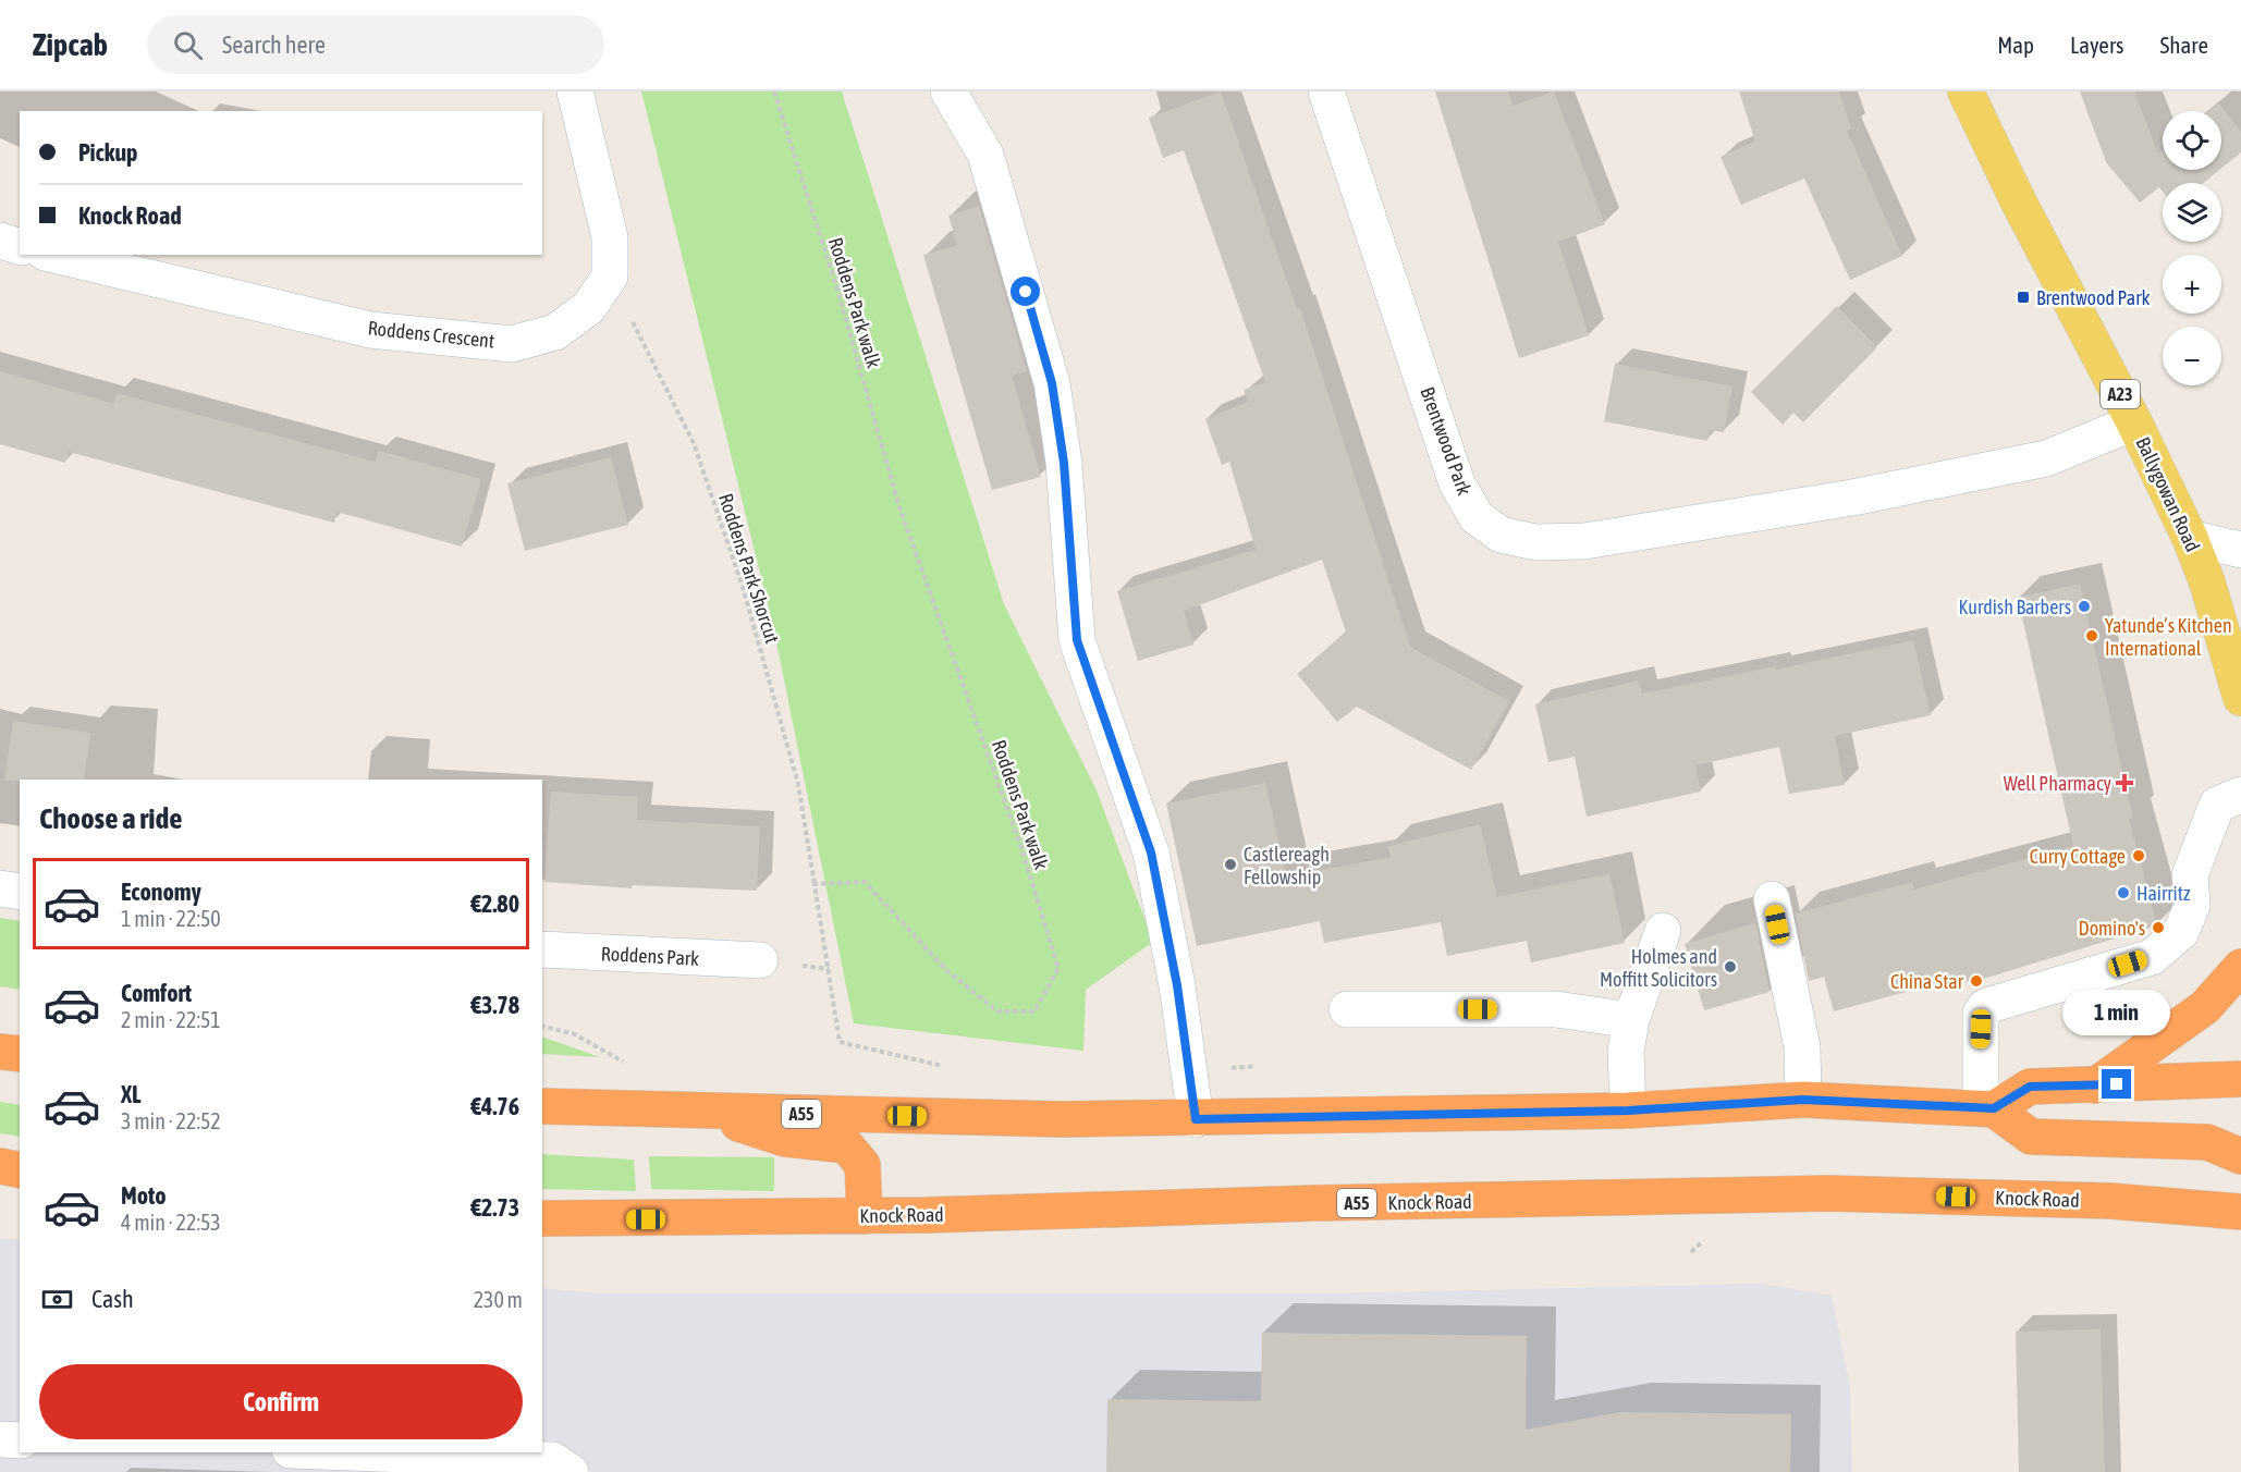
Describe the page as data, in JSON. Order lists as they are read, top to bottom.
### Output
{
  "streets": {
    "highway": ["A55", "Knock Road"],
    "main road": ["A23", "Ballygowan Road"],
    "street": ["Roddens Crescent", "Brentwood Park", "Roddens Park"],
    "path": ["Roddens Park walk", "Roddens Park Shorcut"]
  },
  "crossings": [
    ["Roddens Park walk", "Roddens Park Shorcut"],
    ["Roddens Crescent", "Roddens Park Shorcut"],
    ["Brentwood Park", "Ballygowan Road"]
  ],
  "places": {
    "transit": ["Brentwood Park"],
    "other": [
      "Kurdish Barbers",
      "Yatunde’s Kitchen International",
      "Curry Cottage",
      "Castlereagh Fellowship",
      "Hairritz",
      "Domino's",
      "Holmes and Moffitt Solicitors",
      "China Star"
    ],
    "health": ["Well Pharmacy"]
  },
  "page": {
    "header": "Zipcab",
    "search": "Search here",
    "nav": ["Map", "Layers", "Share"],
    "map_buttons": ["+", "−"],
    "banner": ["Pickup", "Knock Road"],
    "heading": "Choose a ride",
    "list": [
      {
        "name": "Economy",
        "note": "1 min · 22:50",
        "value": "€2.80"
      },
      {
        "name": "Comfort",
        "note": "2 min · 22:51",
        "value": "€3.78"
      },
      {
        "name": "XL",
        "note": "3 min · 22:52",
        "value": "€4.76"
      },
      {
        "name": "Moto",
        "note": "4 min · 22:53",
        "value": "€2.73"
      }
    ],
    "bubble": "1 min",
    "pay": ["Cash", "230 m"],
    "buttons": "Confirm"
  }
}
